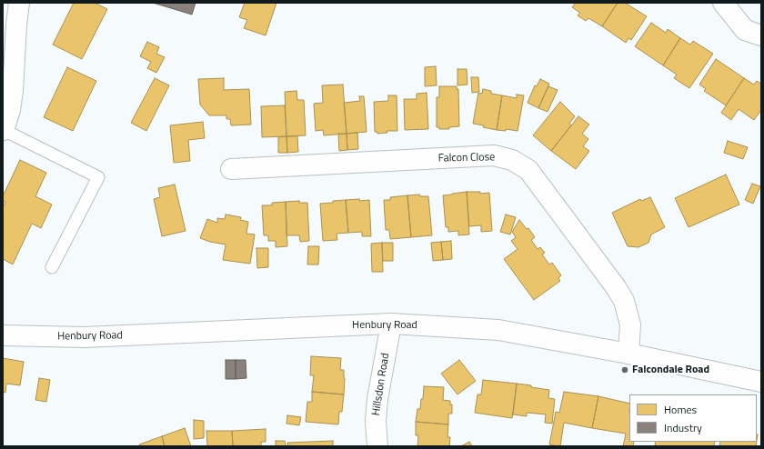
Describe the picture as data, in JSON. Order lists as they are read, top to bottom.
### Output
{
  "streets": {
    "street": ["Falcon Close", "Henbury Road", "Hillsdon Road"]
  },
  "crossings": [
    ["Falcon Close", "Henbury Road"],
    ["Henbury Road", "Hillsdon Road"]
  ],
  "places": ["Falcondale Road"],
  "legend": ["Homes", "Industry"]
}
